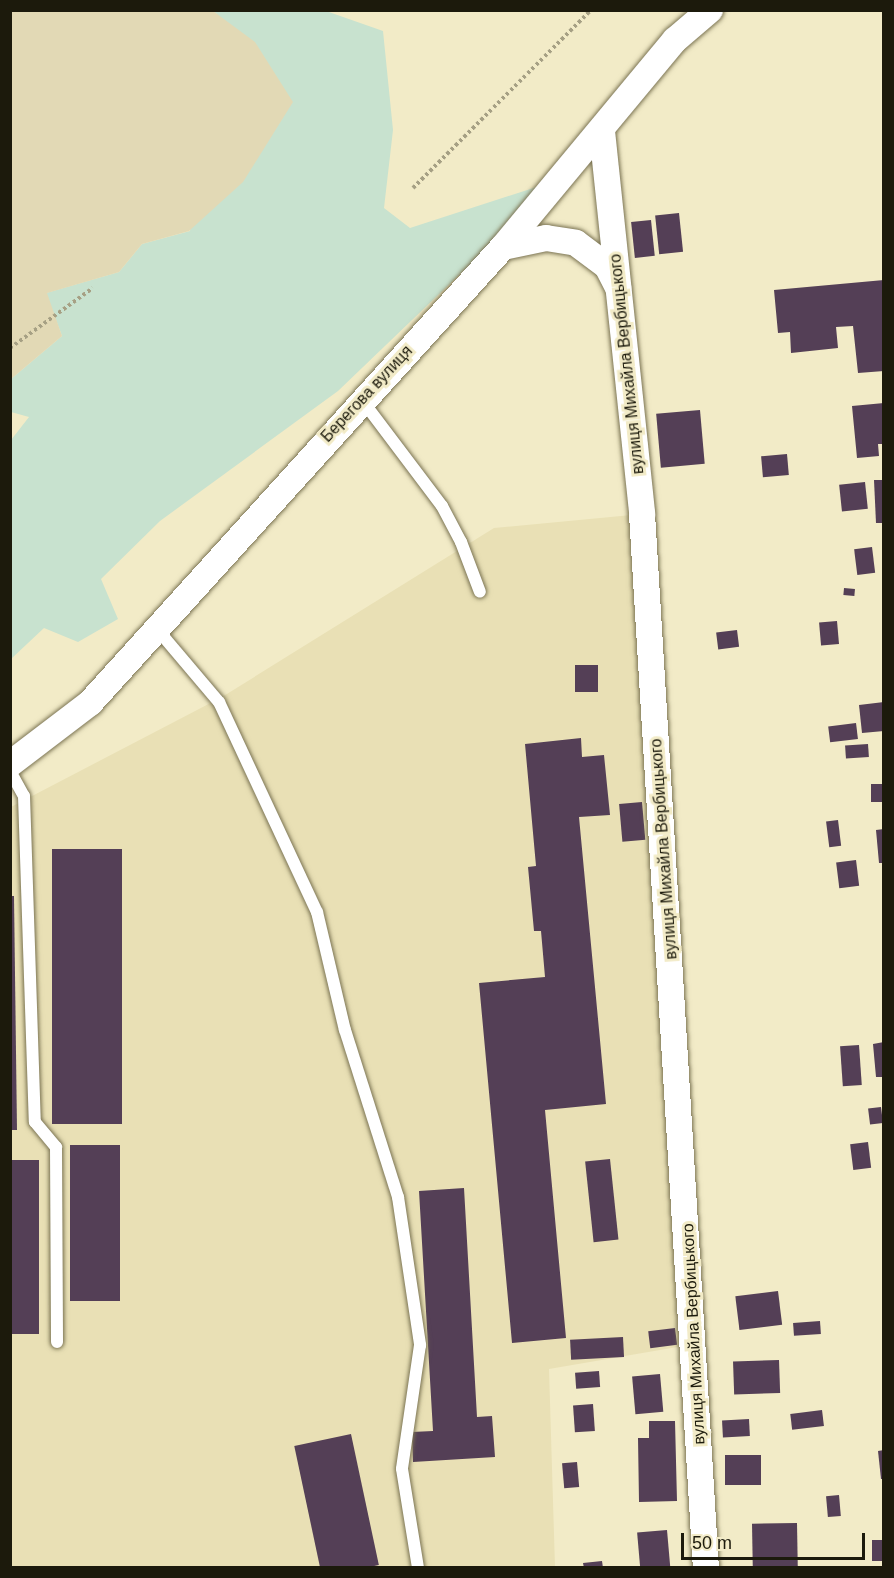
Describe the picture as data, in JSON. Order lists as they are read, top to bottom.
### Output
{
  "streets": {
    "street": ["вулиця Михайла Вербицького", "Берегова вулиця"]
  },
  "crossings": [
    ["вулиця Михайла Вербицького", "Берегова вулиця"]
  ],
  "scale_bar": "50 m"
}
